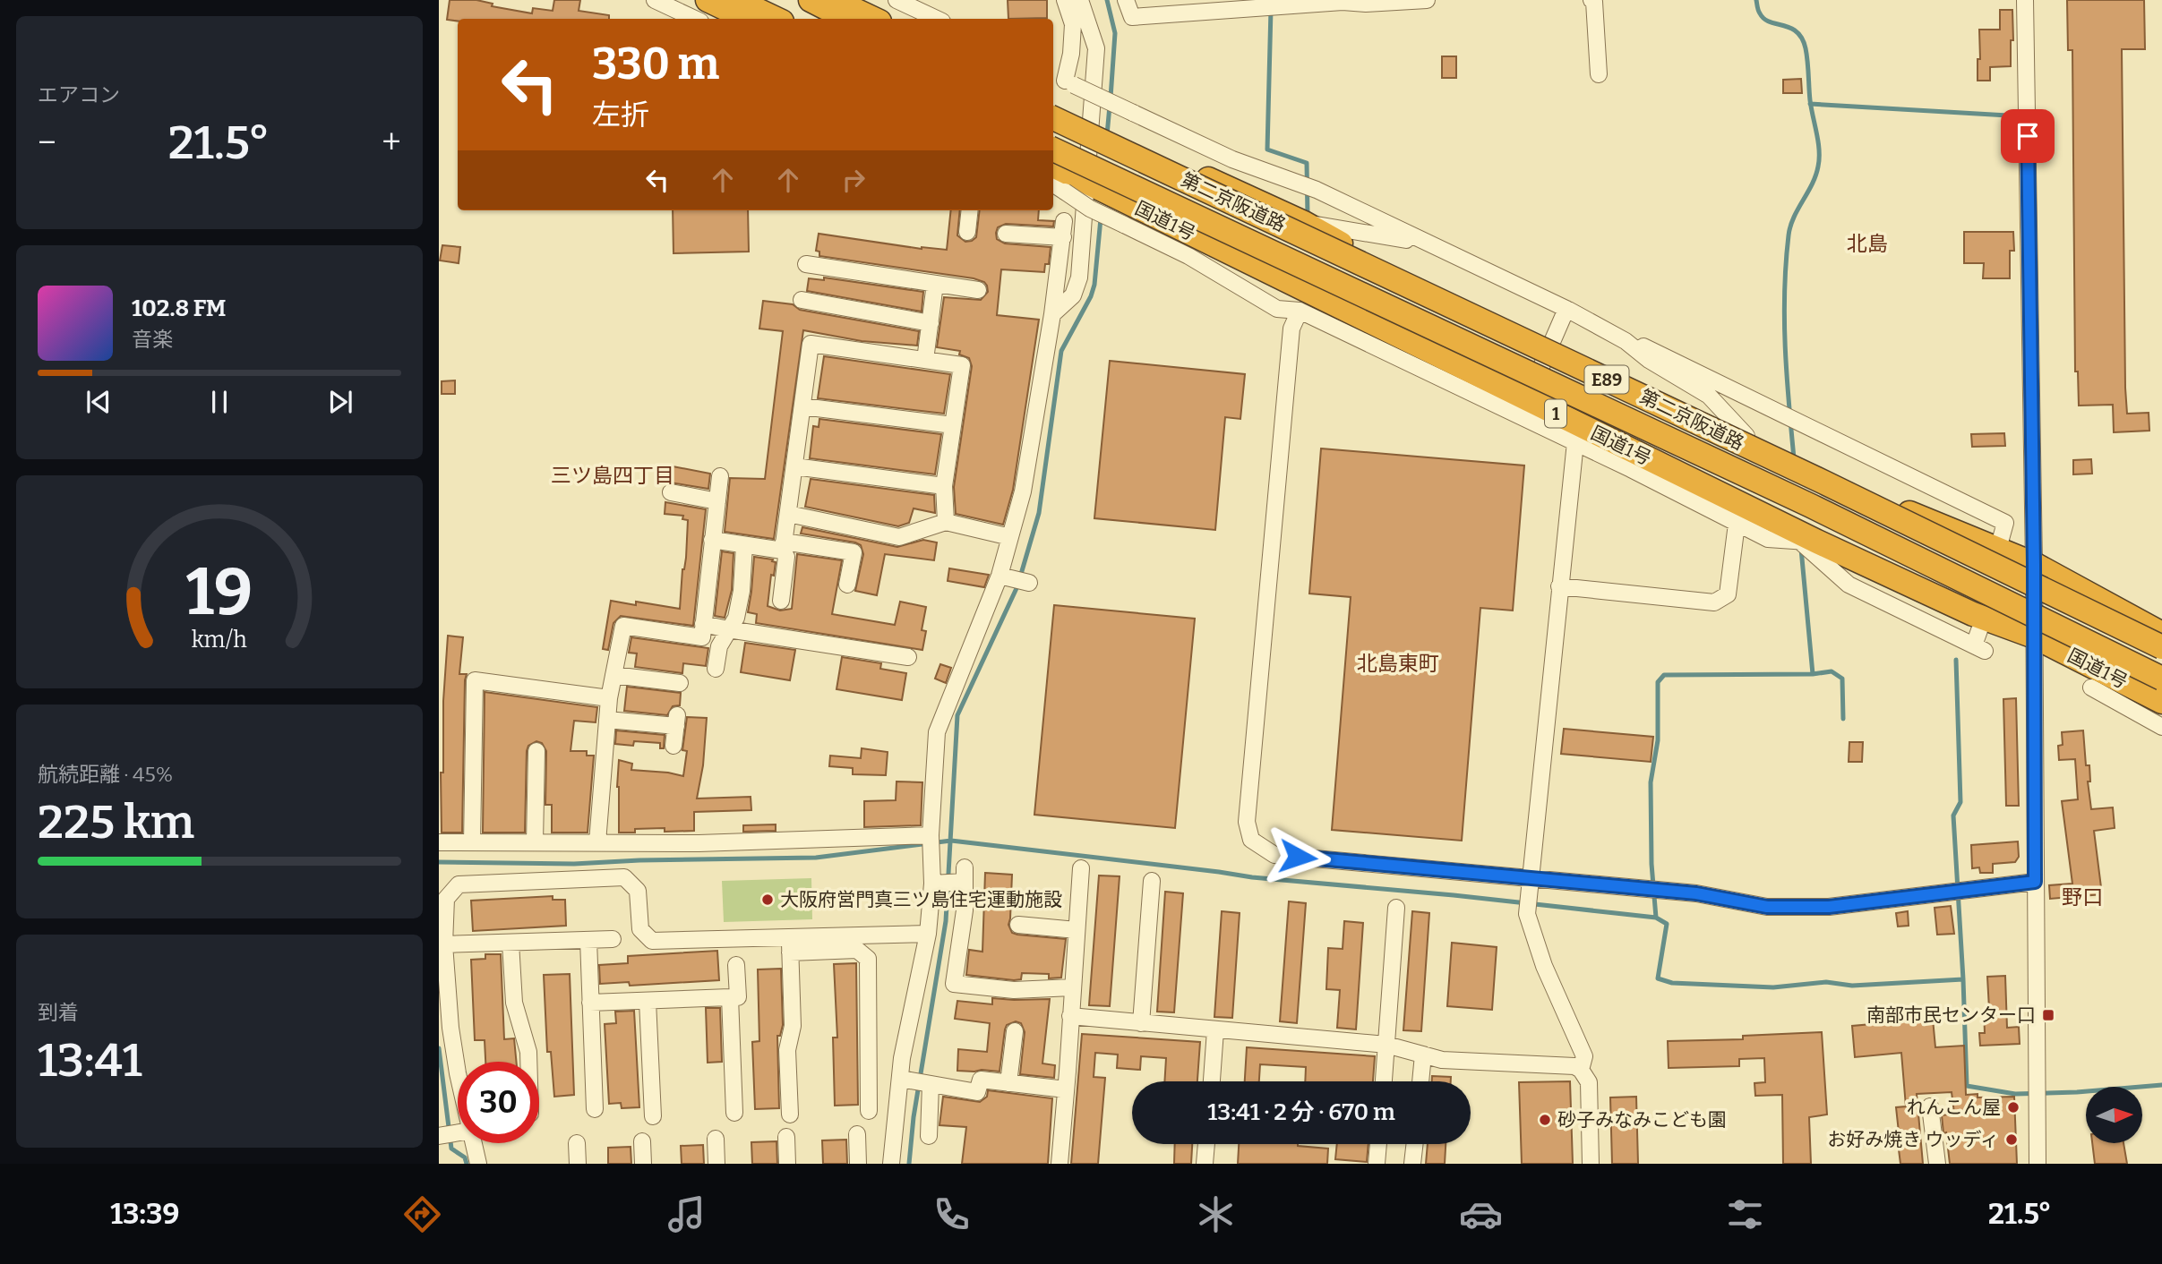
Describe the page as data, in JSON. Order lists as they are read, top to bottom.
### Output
{
  "streets": {
    "highway": [
      "第二京阪道路",
      "国道1号",
      "E89",
      "1"
    ]
  },
  "districts": [
    "北島",
    "三ツ島四丁目",
    "北島東町",
    "野口"
  ],
  "places": {
    "other": [
      "大阪府営門真三ツ島住宅運動施設",
      "れんこん屋",
      "砂子みなみこども園",
      "お好み焼き ウッディ"
    ],
    "transit": ["南部市民センター口"]
  },
  "north": "right",
  "page": {
    "tile": [
      "エアコン",
      ["航続距離 · 45%", "225 km"],
      ["到着", "13:41"]
    ],
    "turn": ["330 m", "左折"],
    "heat": ["−", "21.5°", "+"],
    "song": ["102.8 FM", "音楽"],
    "limit": "30",
    "trip": "13:41 · 2 分 · 670 m",
    "tabs": ["13:39", "21.5°"],
    "gauge": ["19", "km/h"]
  }
}
